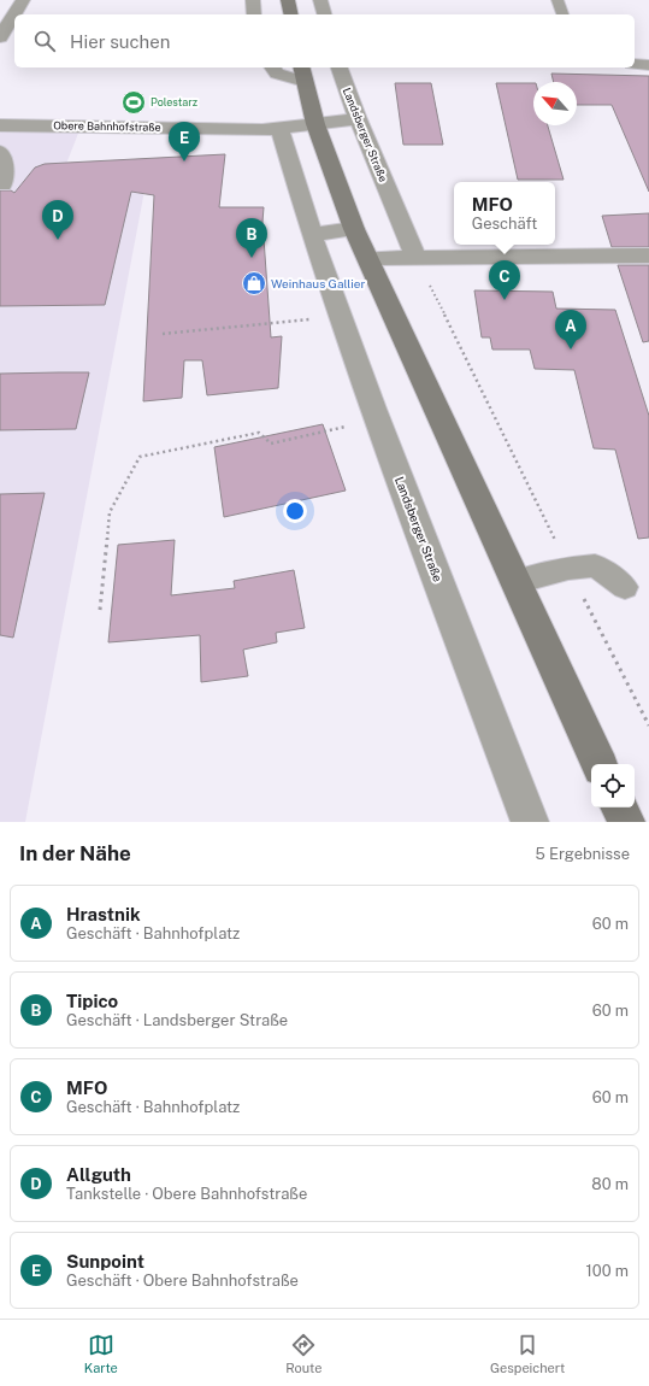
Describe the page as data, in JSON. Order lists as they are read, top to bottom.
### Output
{
  "streets": {
    "street": ["Obere Bahnhofstraße", "Landsberger Straße"]
  },
  "crossings": [
    ["Obere Bahnhofstraße", "Landsberger Straße"]
  ],
  "places": {
    "sports": ["Polestarz"],
    "shop": ["Weinhaus Gallier"]
  },
  "north": "top left",
  "page": {
    "search": "Hier suchen",
    "pins": [
      "E",
      "D",
      "B",
      "C",
      "A"
    ],
    "popup": ["MFO", "Geschäft"],
    "heading": ["In der Nähe", "5 Ergebnisse"],
    "list": [
      {
        "mark": "A",
        "name": "Hrastnik",
        "note": "Geschäft · Bahnhofplatz",
        "value": "60 m"
      },
      {
        "mark": "B",
        "name": "Tipico",
        "note": "Geschäft · Landsberger Straße",
        "value": "60 m"
      },
      {
        "mark": "C",
        "name": "MFO",
        "note": "Geschäft · Bahnhofplatz",
        "value": "60 m"
      },
      {
        "mark": "D",
        "name": "Allguth",
        "note": "Tankstelle · Obere Bahnhofstraße",
        "value": "80 m"
      },
      {
        "mark": "E",
        "name": "Sunpoint",
        "note": "Geschäft · Obere Bahnhofstraße",
        "value": "100 m"
      }
    ],
    "nav": ["Karte", "Route", "Gespeichert"]
  }
}
